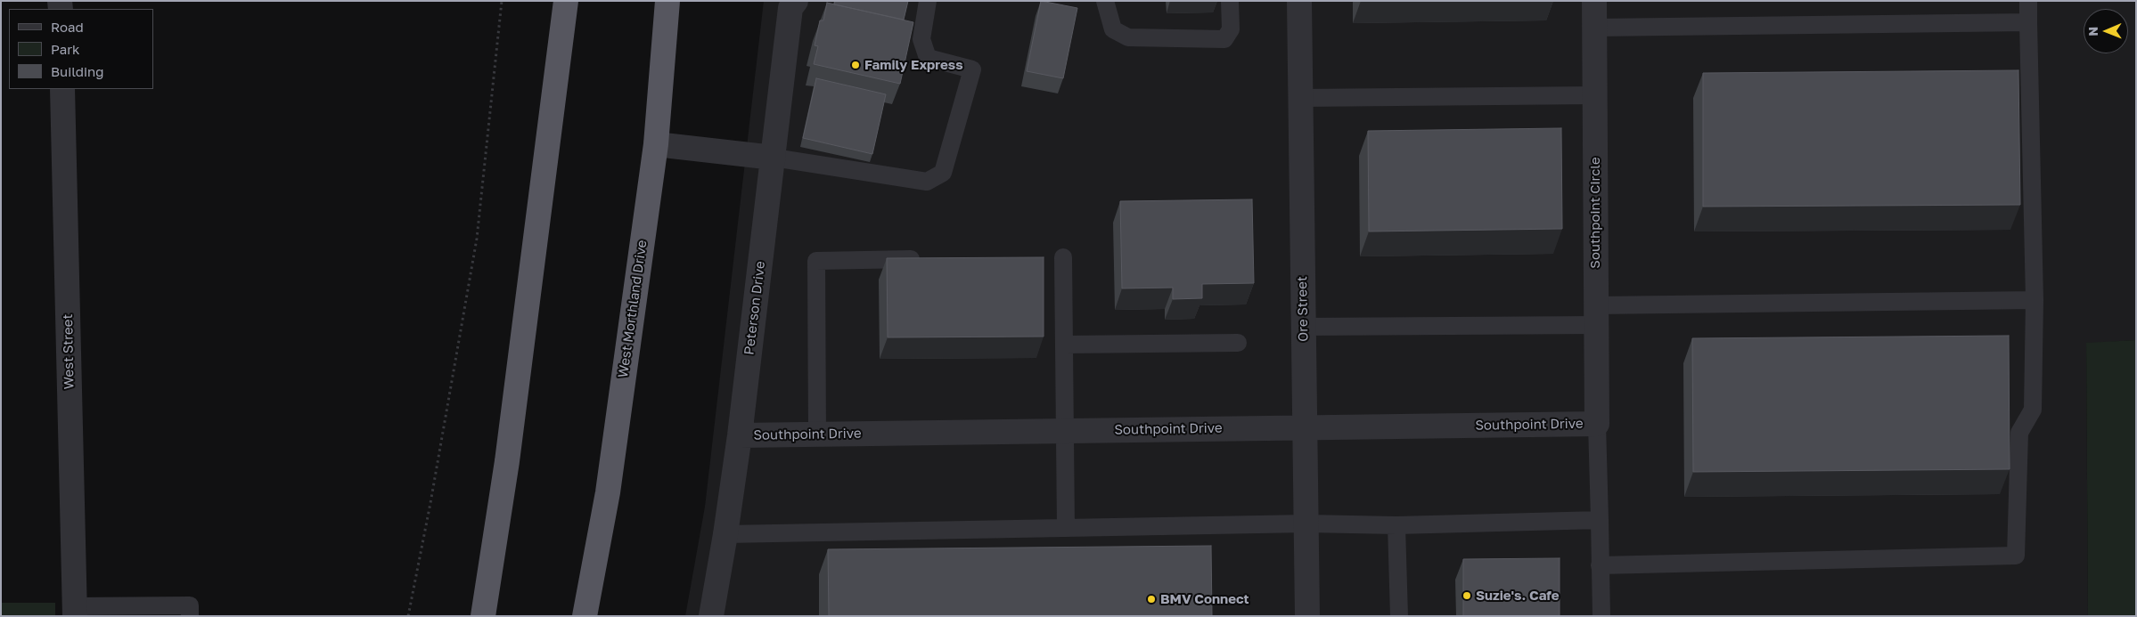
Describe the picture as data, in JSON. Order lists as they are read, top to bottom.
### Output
{
  "streets": {
    "highway": ["West Morthland Drive"],
    "street": [
      "Southpoint Circle",
      "Peterson Drive",
      "Ore Street",
      "West Street",
      "Southpoint Drive"
    ]
  },
  "crossings": [
    ["Southpoint Circle", "Southpoint Drive"],
    ["Peterson Drive", "Southpoint Drive"],
    ["Ore Street", "Southpoint Drive"]
  ],
  "places": ["Family Express", "Suzie's. Cafe", "BMV Connect"],
  "legend": ["Road", "Park", "Building"],
  "north": "left"
}
